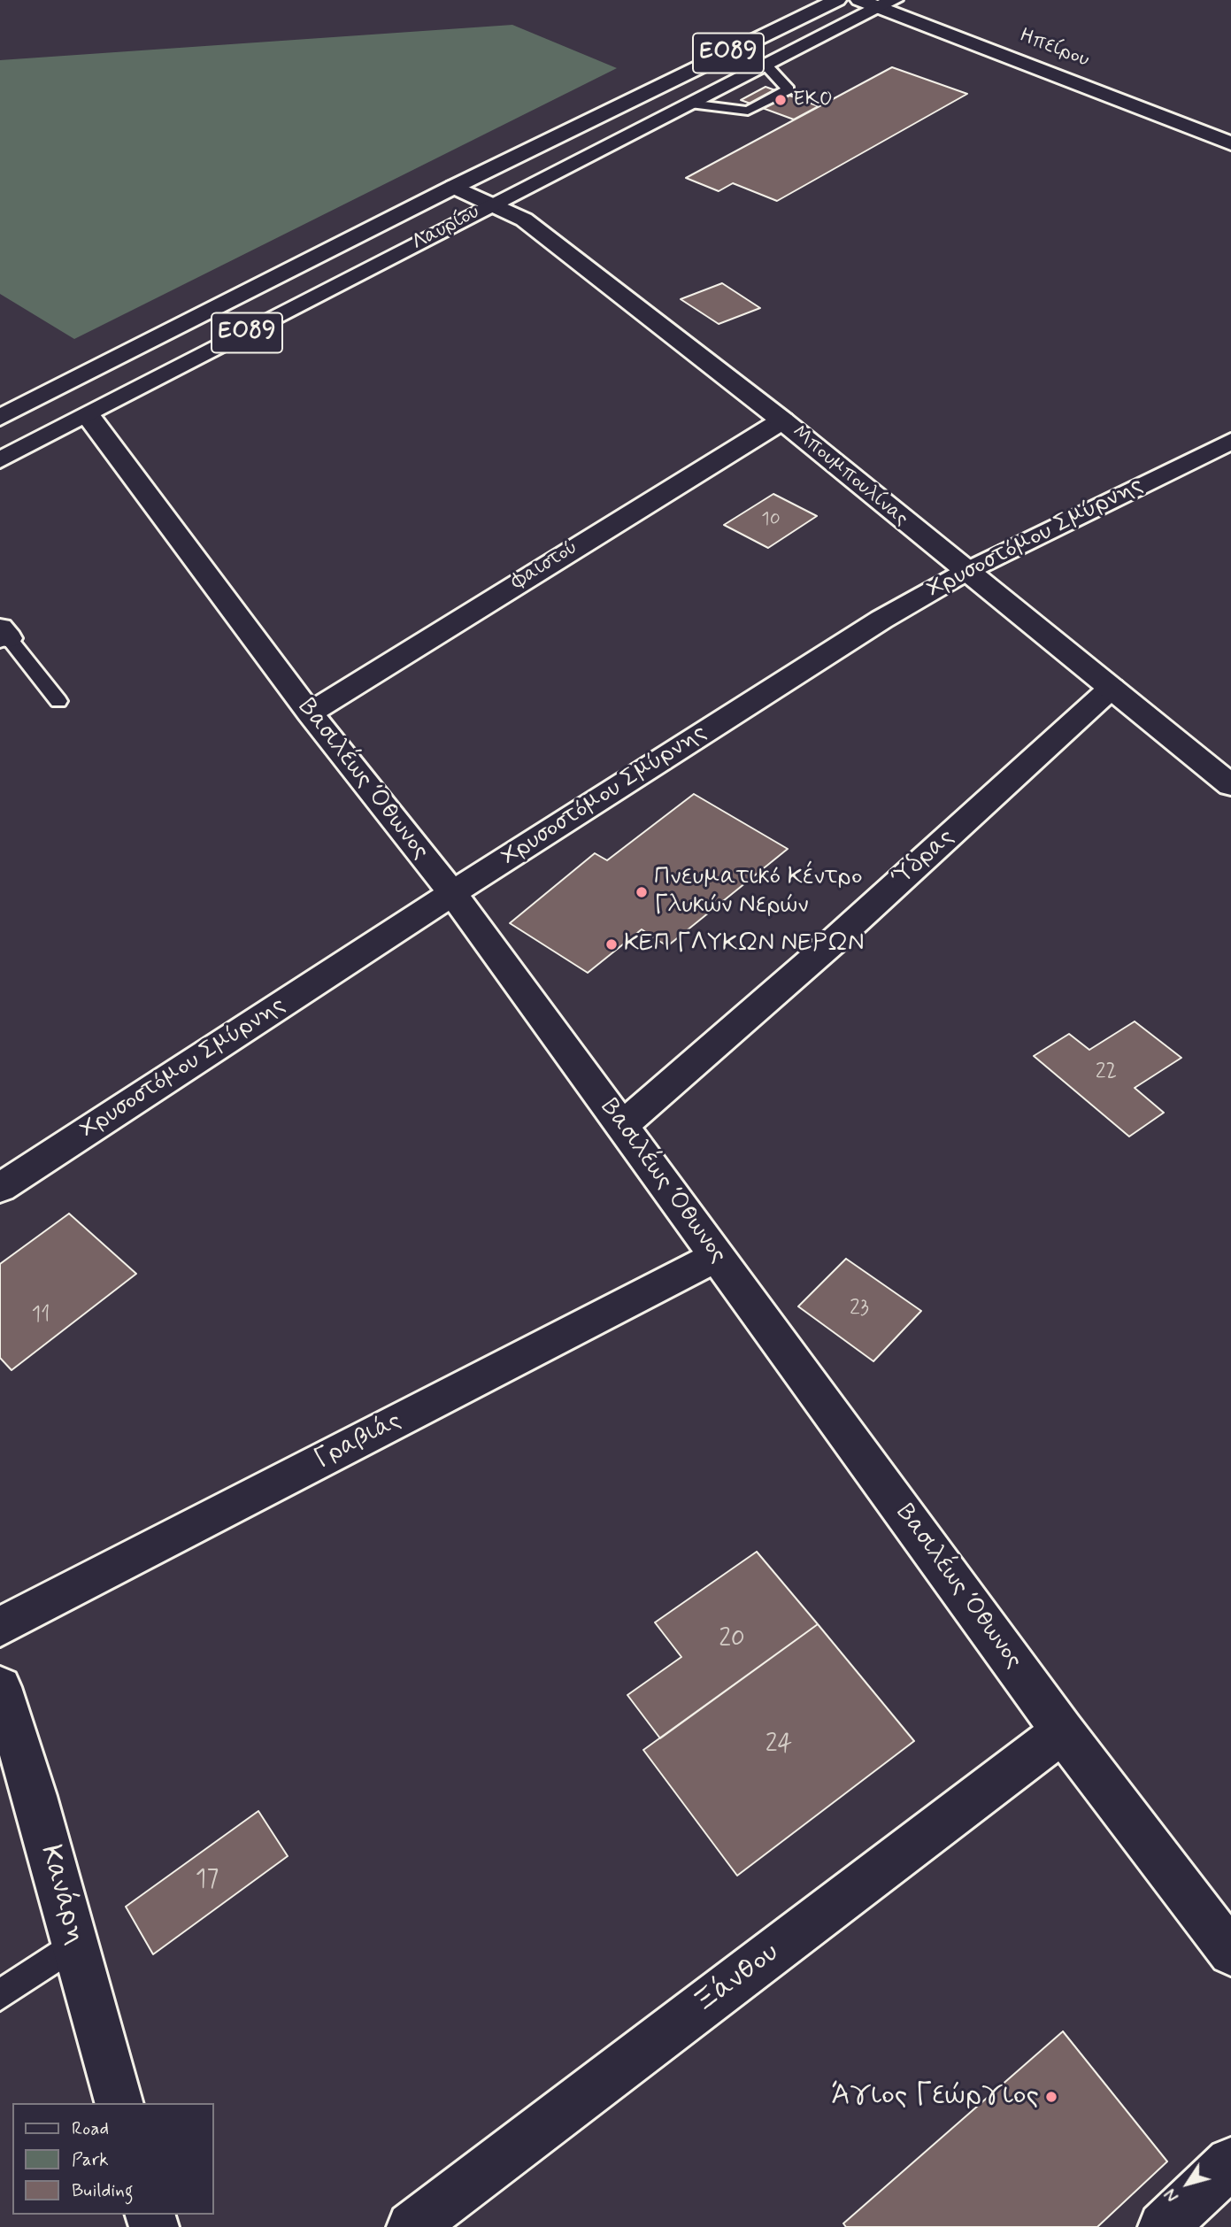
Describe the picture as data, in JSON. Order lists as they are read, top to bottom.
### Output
{
  "streets": {
    "street": [
      "Ηπείρου",
      "ΕΟ89",
      "Λαυρίου",
      "Μπουμπουλίνας",
      "Χρυσοστόμου Σμύρνης",
      "Φαιστού",
      "Βασιλέως Όθωνος",
      "Ύδρας",
      "Γραβιάς",
      "Κανάρη",
      "Ξάνθου"
    ]
  },
  "crossings": [
    ["Ηπείρου", "Λαυρίου"],
    ["Λαυρίου", "Μπουμπουλίνας"],
    ["Λαυρίου", "Βασιλέως Όθωνος"],
    ["Μπουμπουλίνας", "Χρυσοστόμου Σμύρνης"],
    ["Μπουμπουλίνας", "Φαιστού"],
    ["Μπουμπουλίνας", "Ύδρας"],
    ["Χρυσοστόμου Σμύρνης", "Βασιλέως Όθωνος"],
    ["Φαιστού", "Βασιλέως Όθωνος"],
    ["Βασιλέως Όθωνος", "Ύδρας"],
    ["Βασιλέως Όθωνος", "Γραβιάς"],
    ["Βασιλέως Όθωνος", "Ξάνθου"]
  ],
  "places": [
    "EKO",
    "Πνευματικό Κέντρο Γλυκών Νερών",
    "ΚΕΠ ΓΛΥΚΩΝ ΝΕΡΩΝ",
    "Άγιος Γεώργιος"
  ],
  "house_numbers": [
    "10",
    "22",
    "23",
    "11",
    "20",
    "24",
    "17"
  ],
  "legend": ["Road", "Park", "Building"],
  "north": "bottom left"
}
